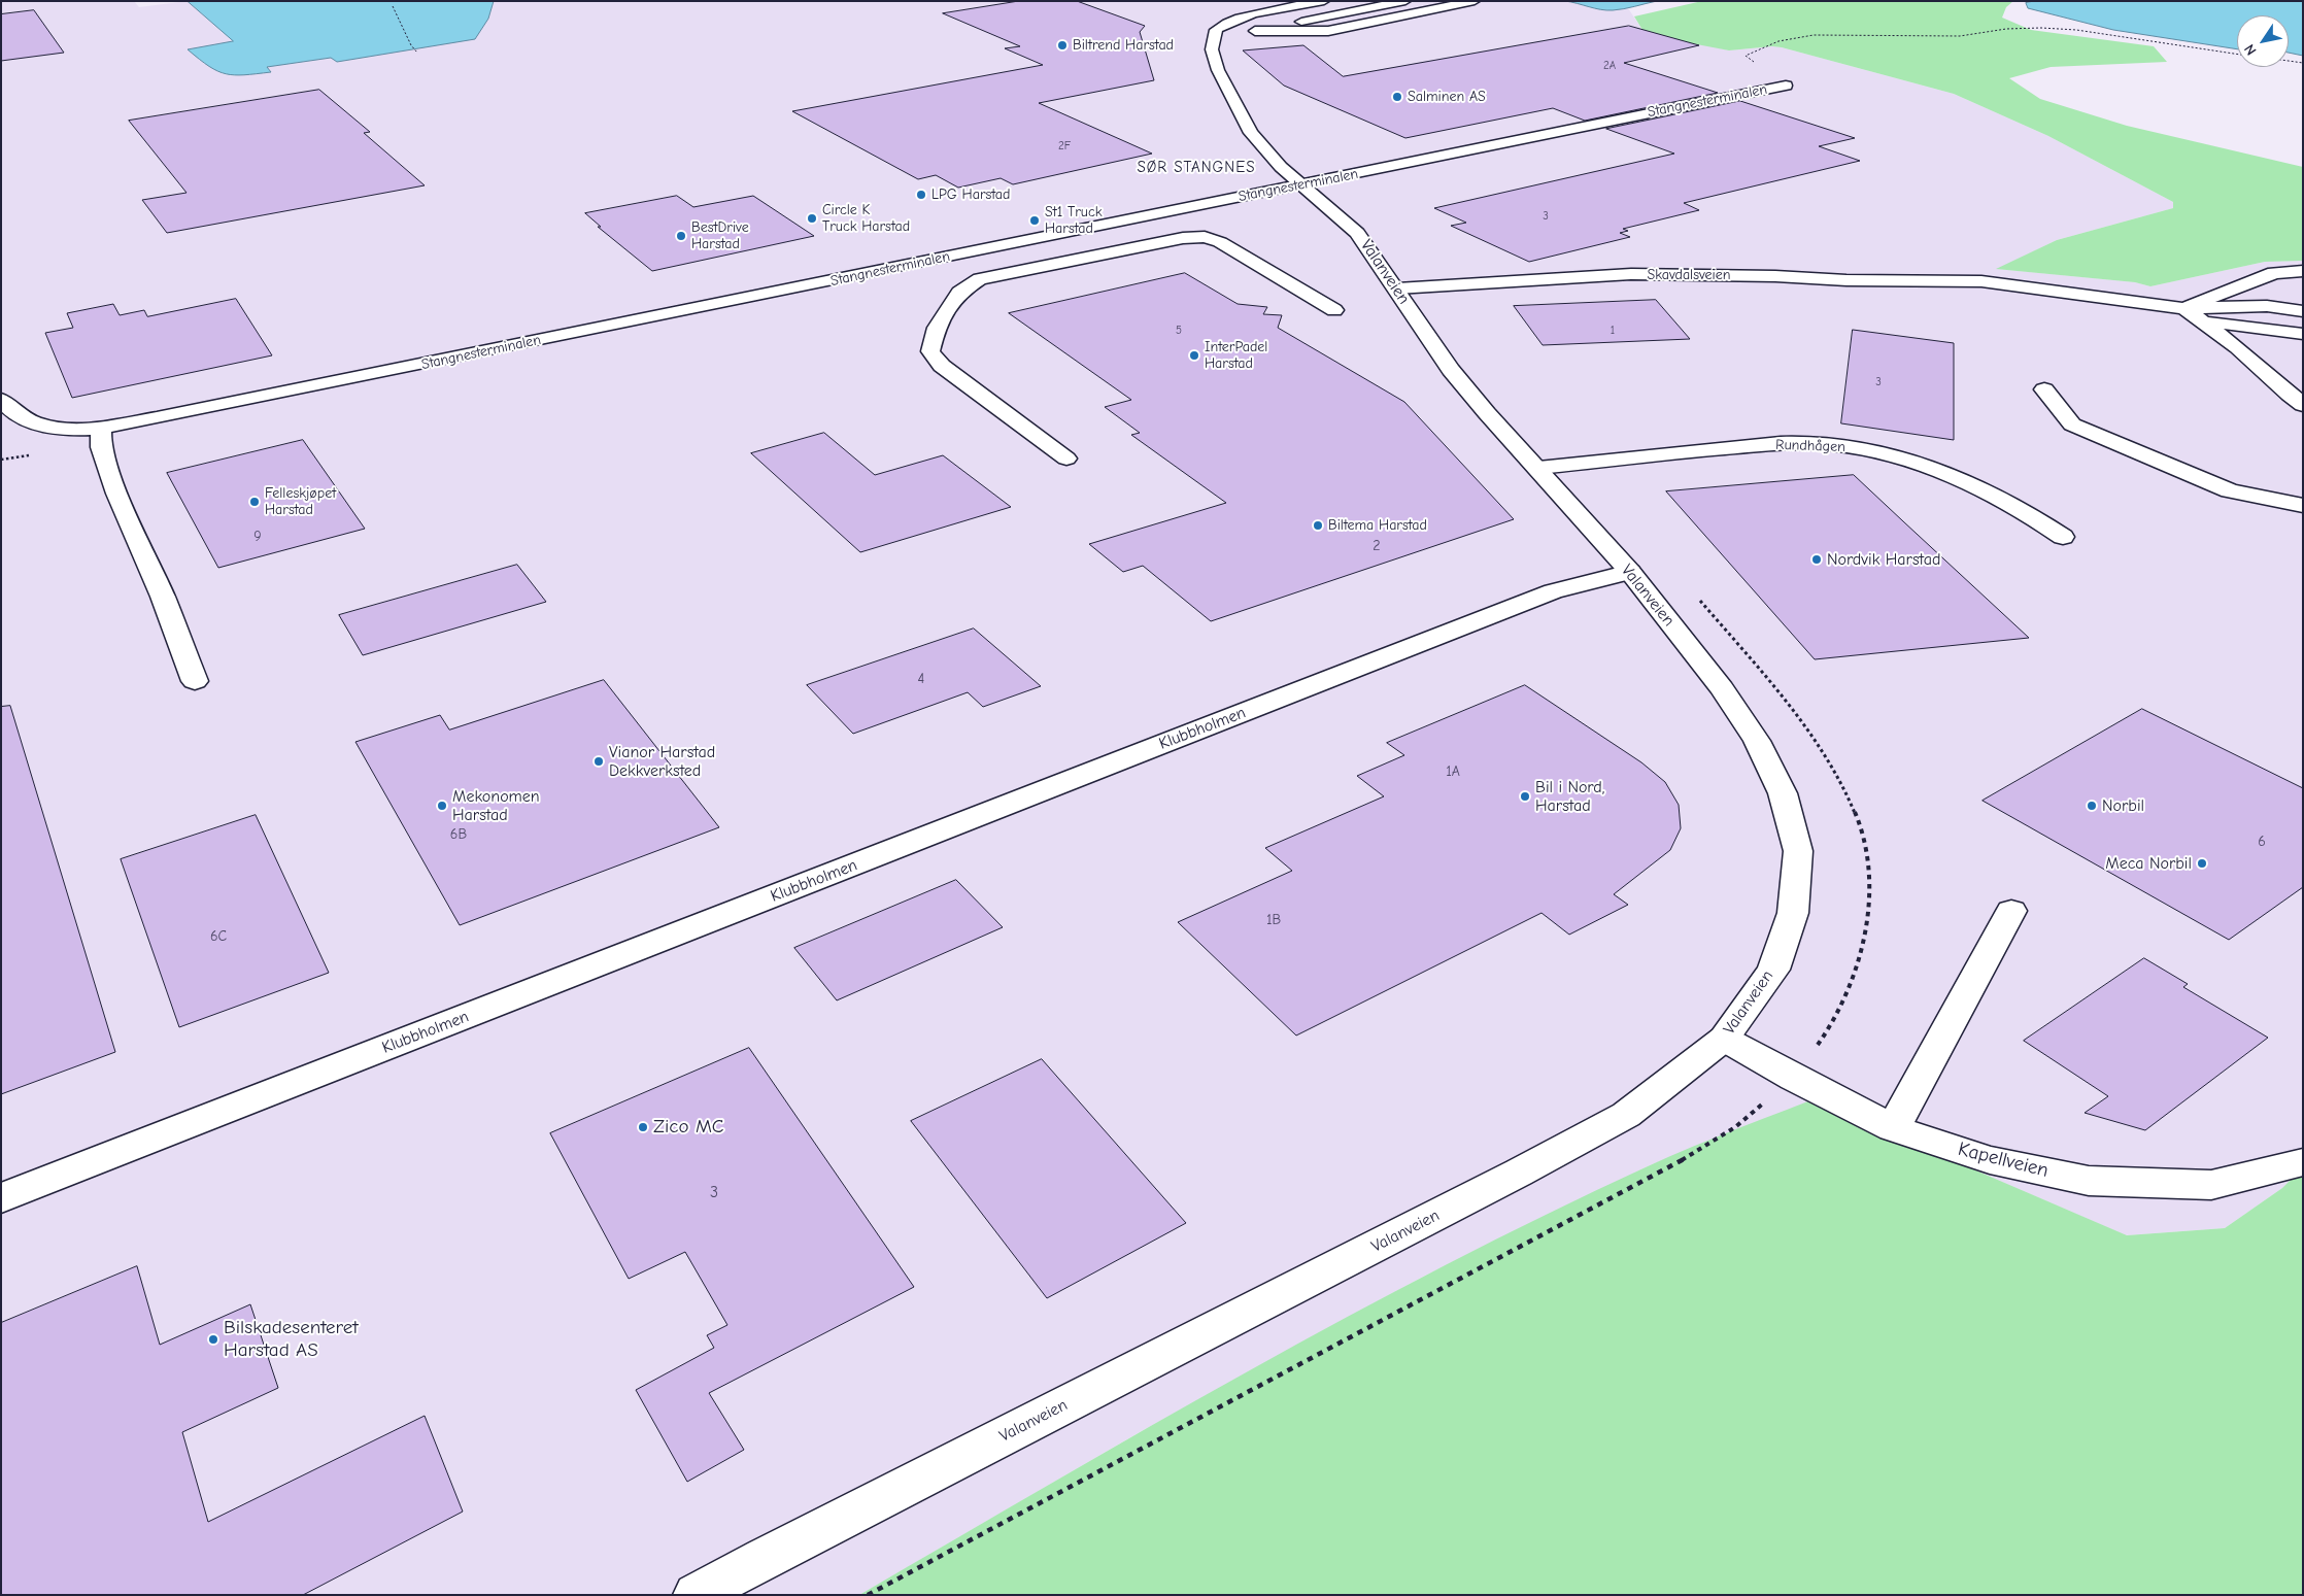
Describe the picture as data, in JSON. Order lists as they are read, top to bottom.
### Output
{
  "streets": {
    "street": [
      "Stangnesterminalen",
      "Valanveien",
      "Skavdalsveien",
      "Rundhågen",
      "Klubbholmen",
      "Kapellveien"
    ]
  },
  "crossings": [
    ["Stangnesterminalen", "Valanveien"],
    ["Valanveien", "Skavdalsveien"],
    ["Valanveien", "Rundhågen"],
    ["Valanveien", "Klubbholmen"],
    ["Valanveien", "Kapellveien"]
  ],
  "districts": ["SØR STANGNES"],
  "places": [
    "Biltrend Harstad",
    "Salminen AS",
    "LPG Harstad",
    "Circle K Truck Harstad",
    "St1 Truck Harstad",
    "BestDrive Harstad",
    "InterPadel Harstad",
    "Felleskjøpet Harstad",
    "Biltema Harstad",
    "Nordvik Harstad",
    "Vianor Harstad Dekkverksted",
    "Bil i Nord, Harstad",
    "Mekonomen Harstad",
    "Norbil",
    "Meca Norbil",
    "Zico MC",
    "Bilskadesenteret Harstad AS"
  ],
  "house_numbers": [
    "2A",
    "2F",
    "3",
    "5",
    "1",
    "3",
    "9",
    "2",
    "4",
    "1A",
    "6B",
    "6",
    "1B",
    "6C",
    "3"
  ],
  "north": "bottom left"
}
